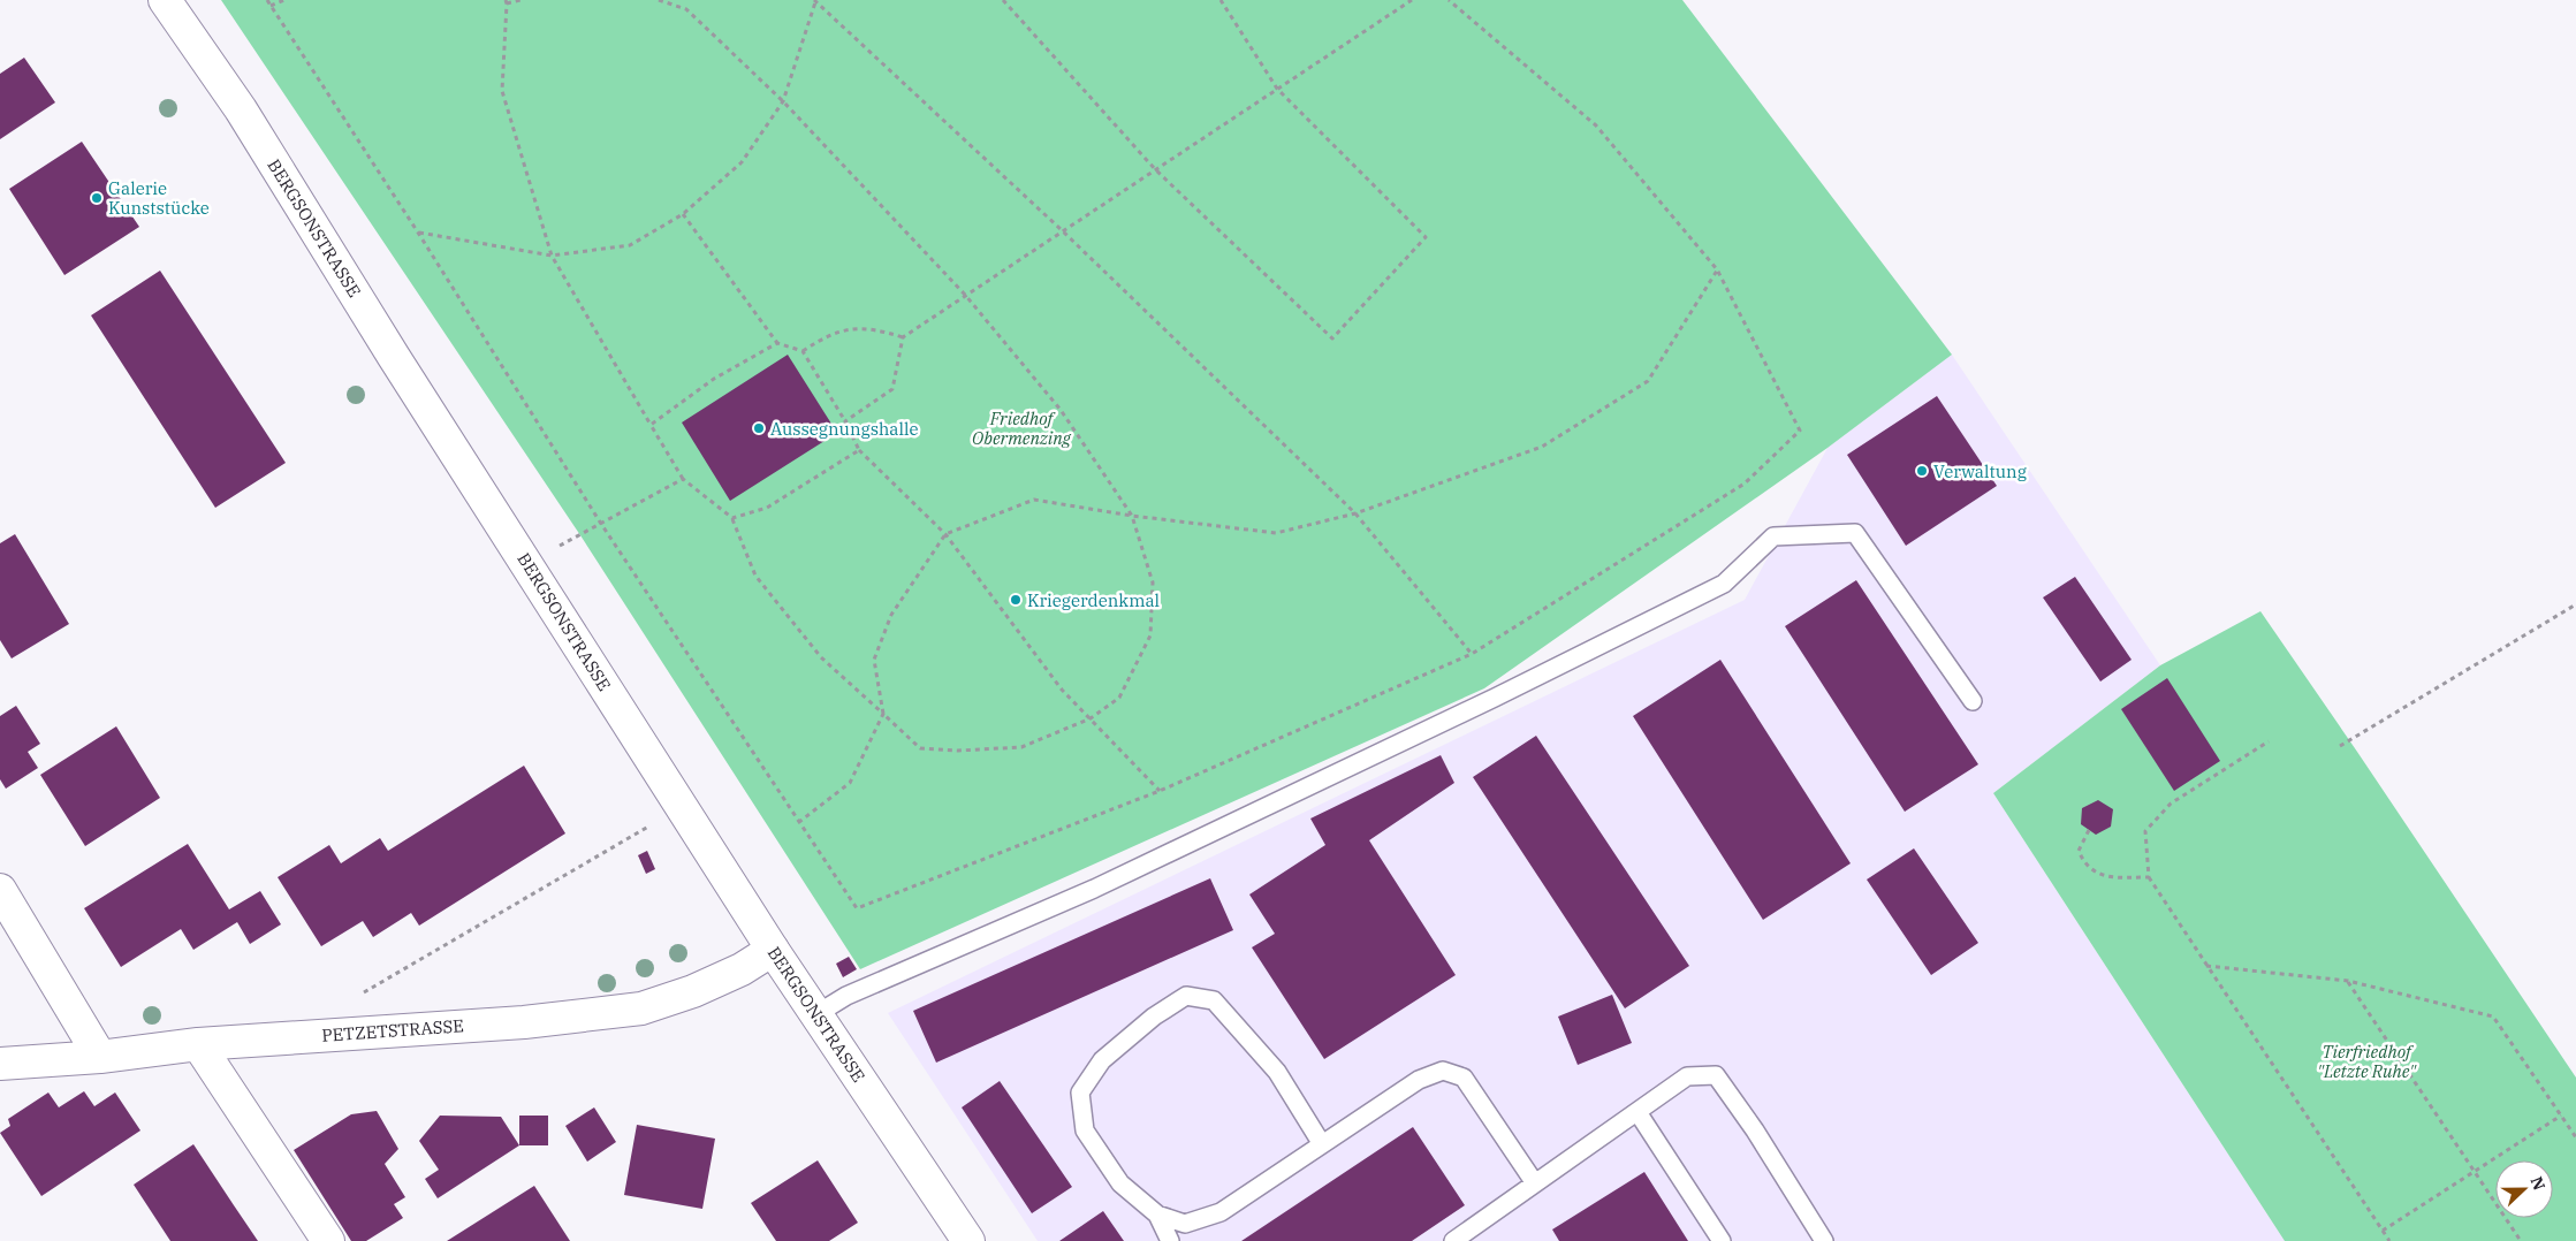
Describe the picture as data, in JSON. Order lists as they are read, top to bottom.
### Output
{
  "streets": {
    "street": ["BERGSONSTRASSE", "PETZETSTRASSE"]
  },
  "crossings": [
    ["BERGSONSTRASSE", "PETZETSTRASSE"]
  ],
  "parks": ["Friedhof Obermenzing", "Tierfriedhof \"Letzte Ruhe\""],
  "places": [
    "Galerie Kunststücke",
    "Aussegnungshalle",
    "Verwaltung",
    "Kriegerdenkmal"
  ],
  "north": "right"
}
